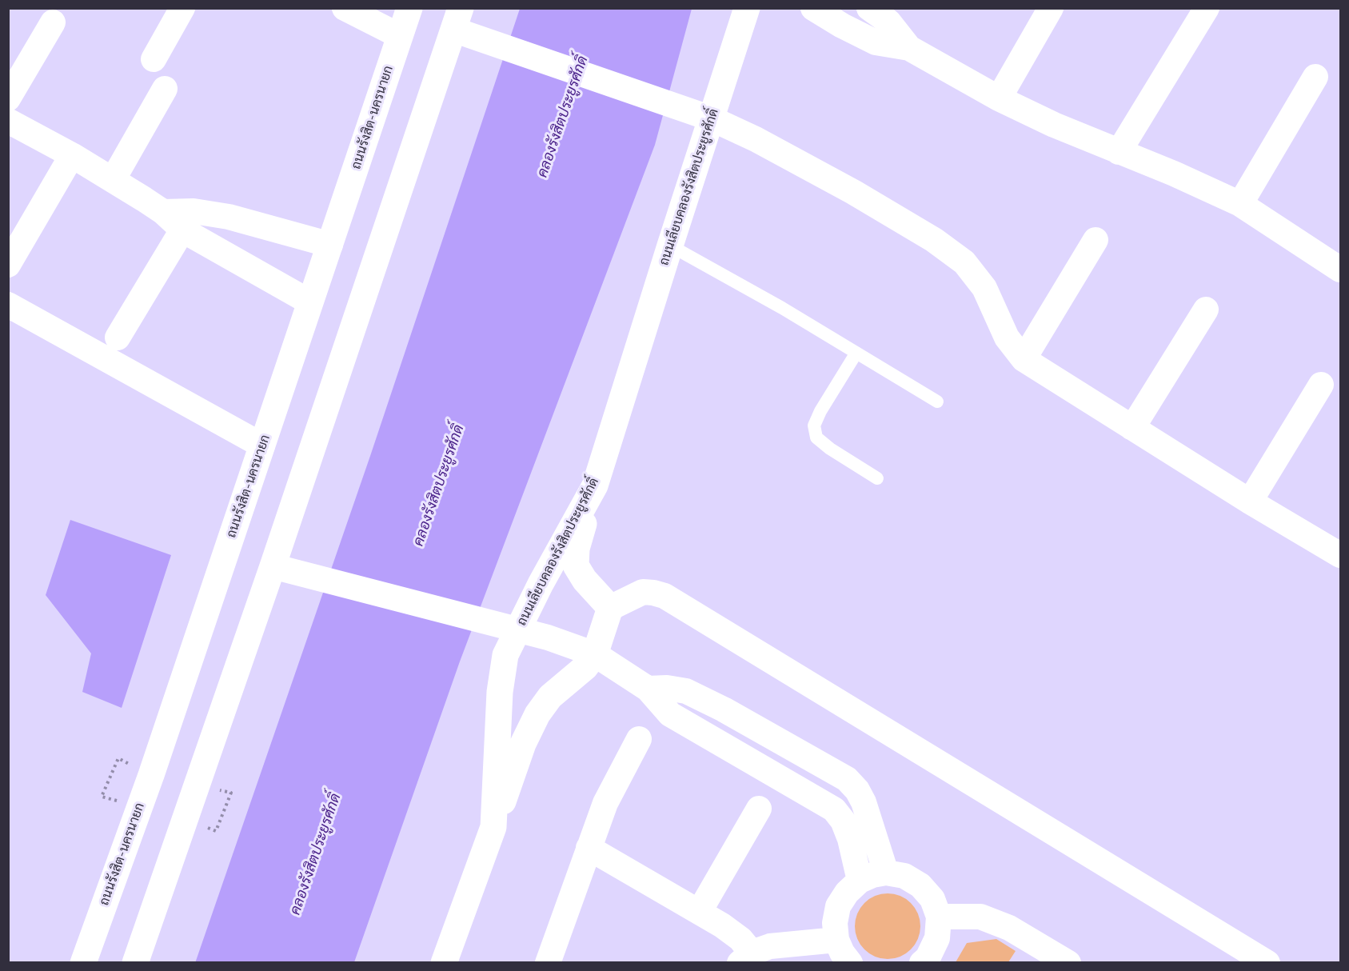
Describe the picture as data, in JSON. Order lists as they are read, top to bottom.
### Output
{
  "streets": {
    "main road": ["ถนนรังสิต-นครนายก", "ถนนเลียบคลองรังสิตประยูรศักดิ์"]
  },
  "water": ["คลองรังสิตประยูรศักดิ์"]
}
